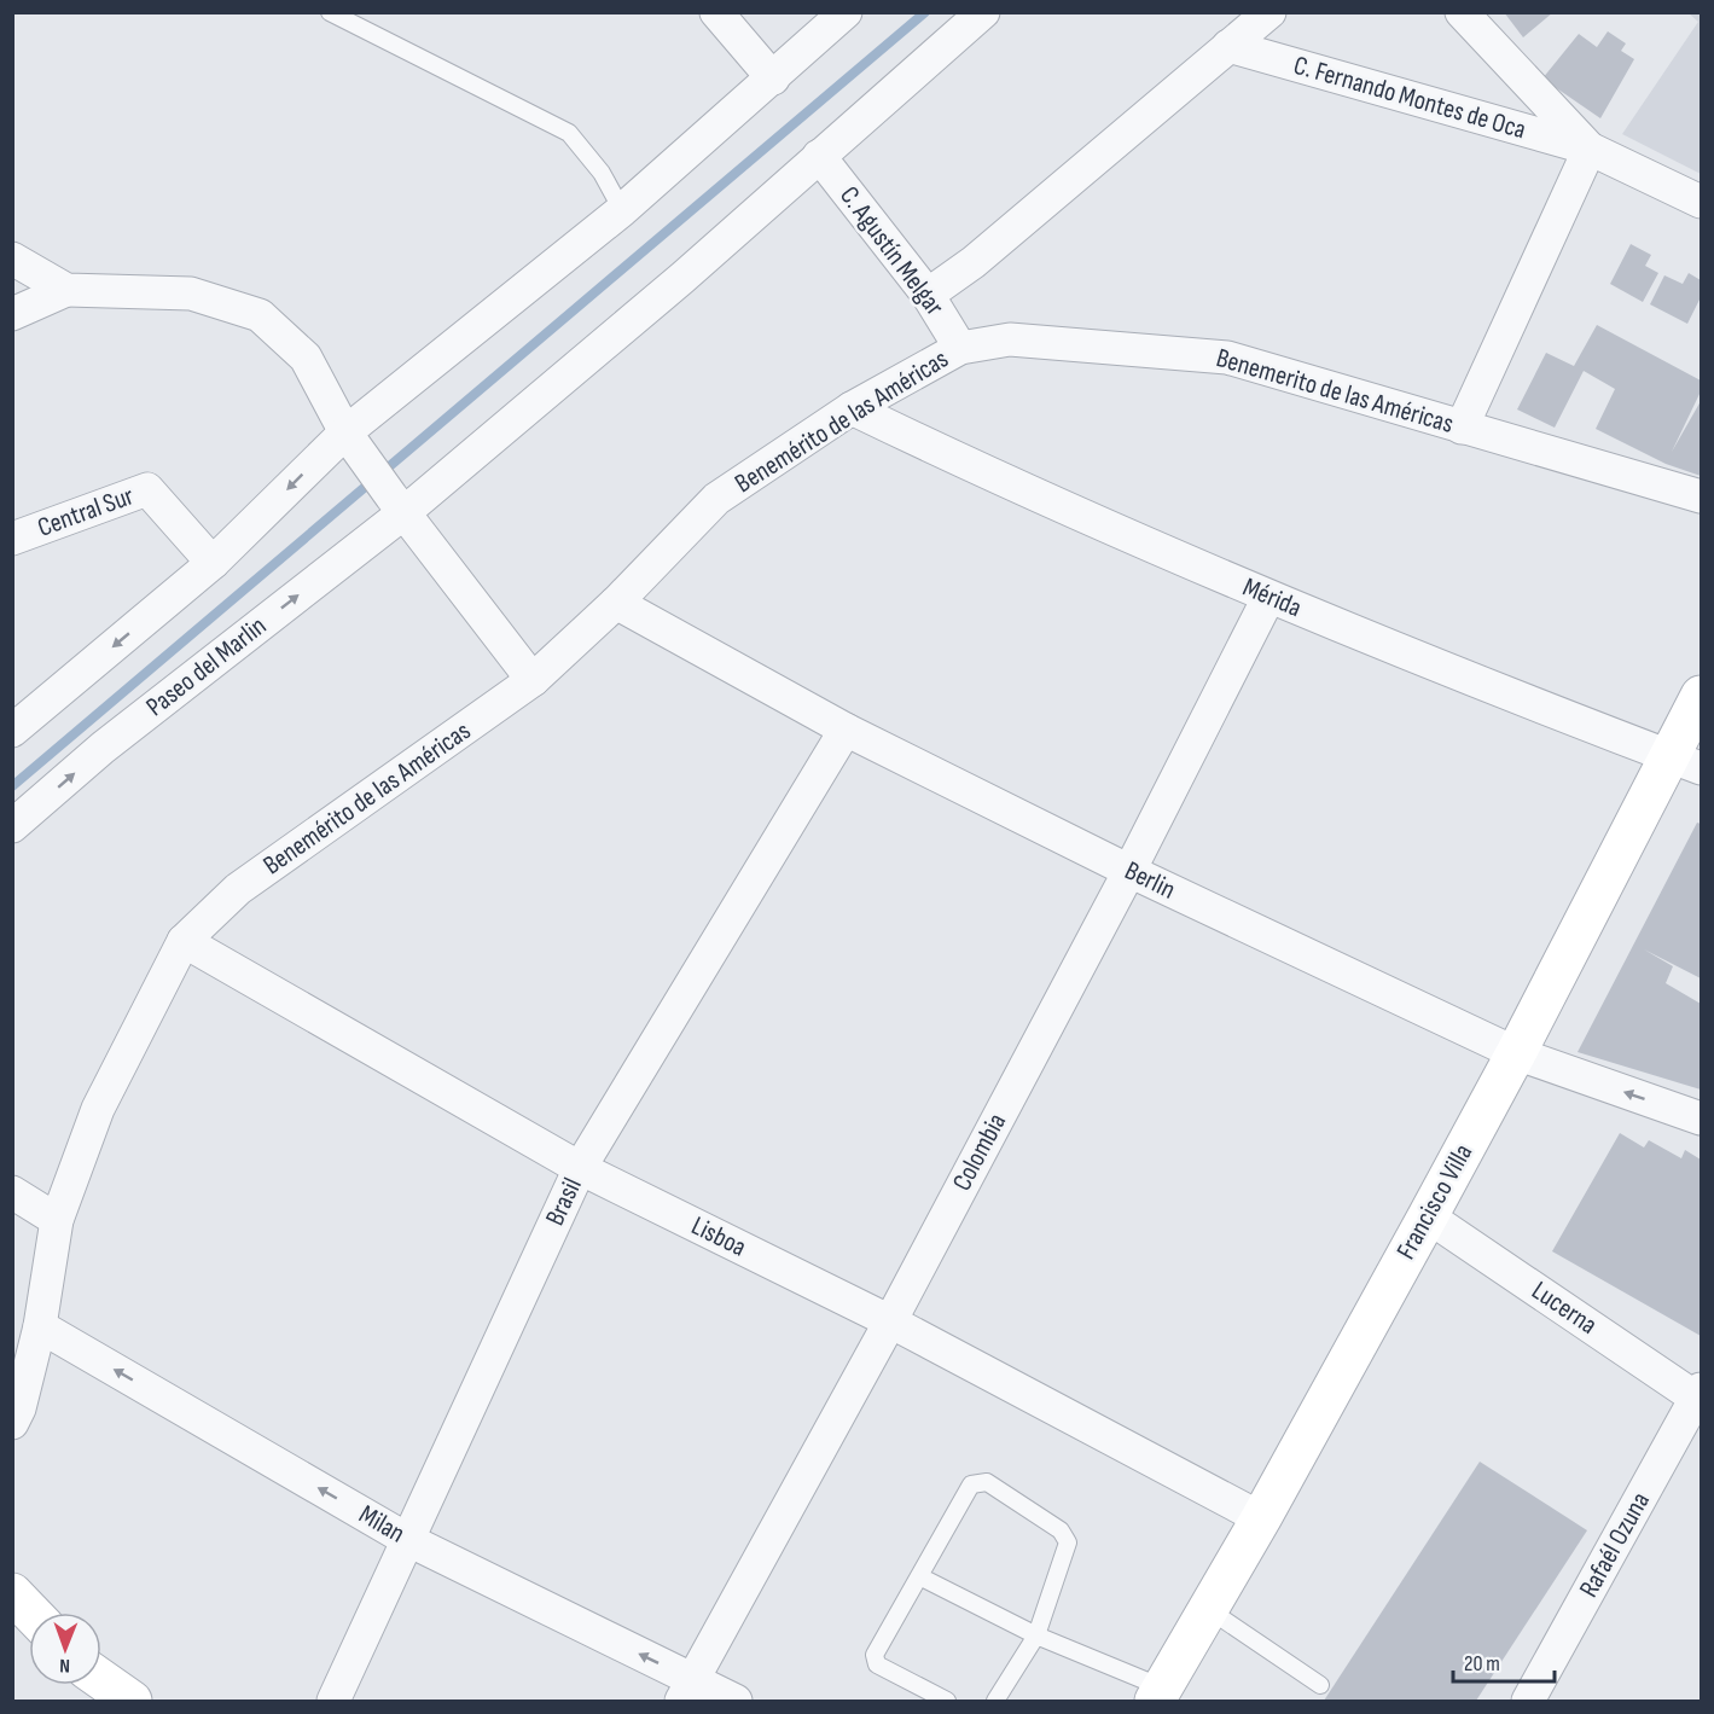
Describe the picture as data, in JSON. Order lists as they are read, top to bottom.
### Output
{
  "streets": {
    "street": [
      "C. Fernando Montes de Oca",
      "C. Agustín Melgar",
      "Benemerito de las Américas",
      "Benemérito de las Américas",
      "Central Sur",
      "Mérida",
      "Paseo del Marlin",
      "Berlin",
      "Colombia",
      "Brasil",
      "Francisco Villa",
      "Lisboa",
      "Lucerna",
      "Milan",
      "Rafaél Ozuna"
    ]
  },
  "crossings": [
    ["C. Agustín Melgar", "Benemerito de las Américas"],
    ["C. Agustín Melgar", "Benemérito de las Américas"],
    ["C. Agustín Melgar", "Paseo del Marlin"],
    ["Benemerito de las Américas", "Benemérito de las Américas"],
    ["Benemérito de las Américas", "Mérida"],
    ["Benemérito de las Américas", "Berlin"],
    ["Benemérito de las Américas", "Lisboa"],
    ["Benemérito de las Américas", "Milan"],
    ["Mérida", "Colombia"],
    ["Mérida", "Francisco Villa"],
    ["Berlin", "Colombia"],
    ["Berlin", "Brasil"],
    ["Berlin", "Francisco Villa"],
    ["Colombia", "Lisboa"],
    ["Colombia", "Milan"],
    ["Brasil", "Lisboa"],
    ["Brasil", "Milan"],
    ["Francisco Villa", "Lisboa"],
    ["Francisco Villa", "Lucerna"],
    ["Lucerna", "Rafaél Ozuna"]
  ],
  "one_way": ["Milan"],
  "scale_bar": "20 m",
  "north": "bottom"
}
